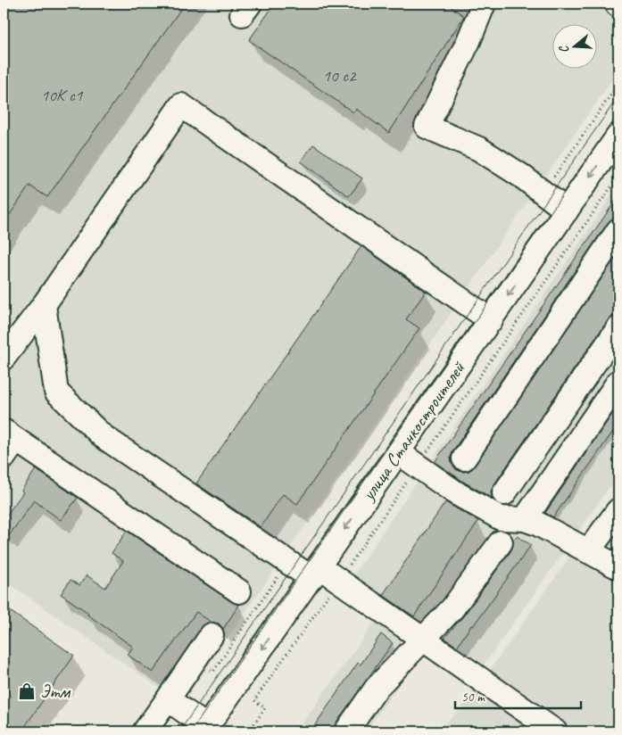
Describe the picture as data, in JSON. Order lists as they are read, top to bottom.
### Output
{
  "streets": {
    "street": ["улица Станкостроителей"]
  },
  "places": {
    "shop": ["Этм"]
  },
  "house_numbers": ["10 с2", "10К с1"],
  "scale_bar": "50 m",
  "north": "left"
}
